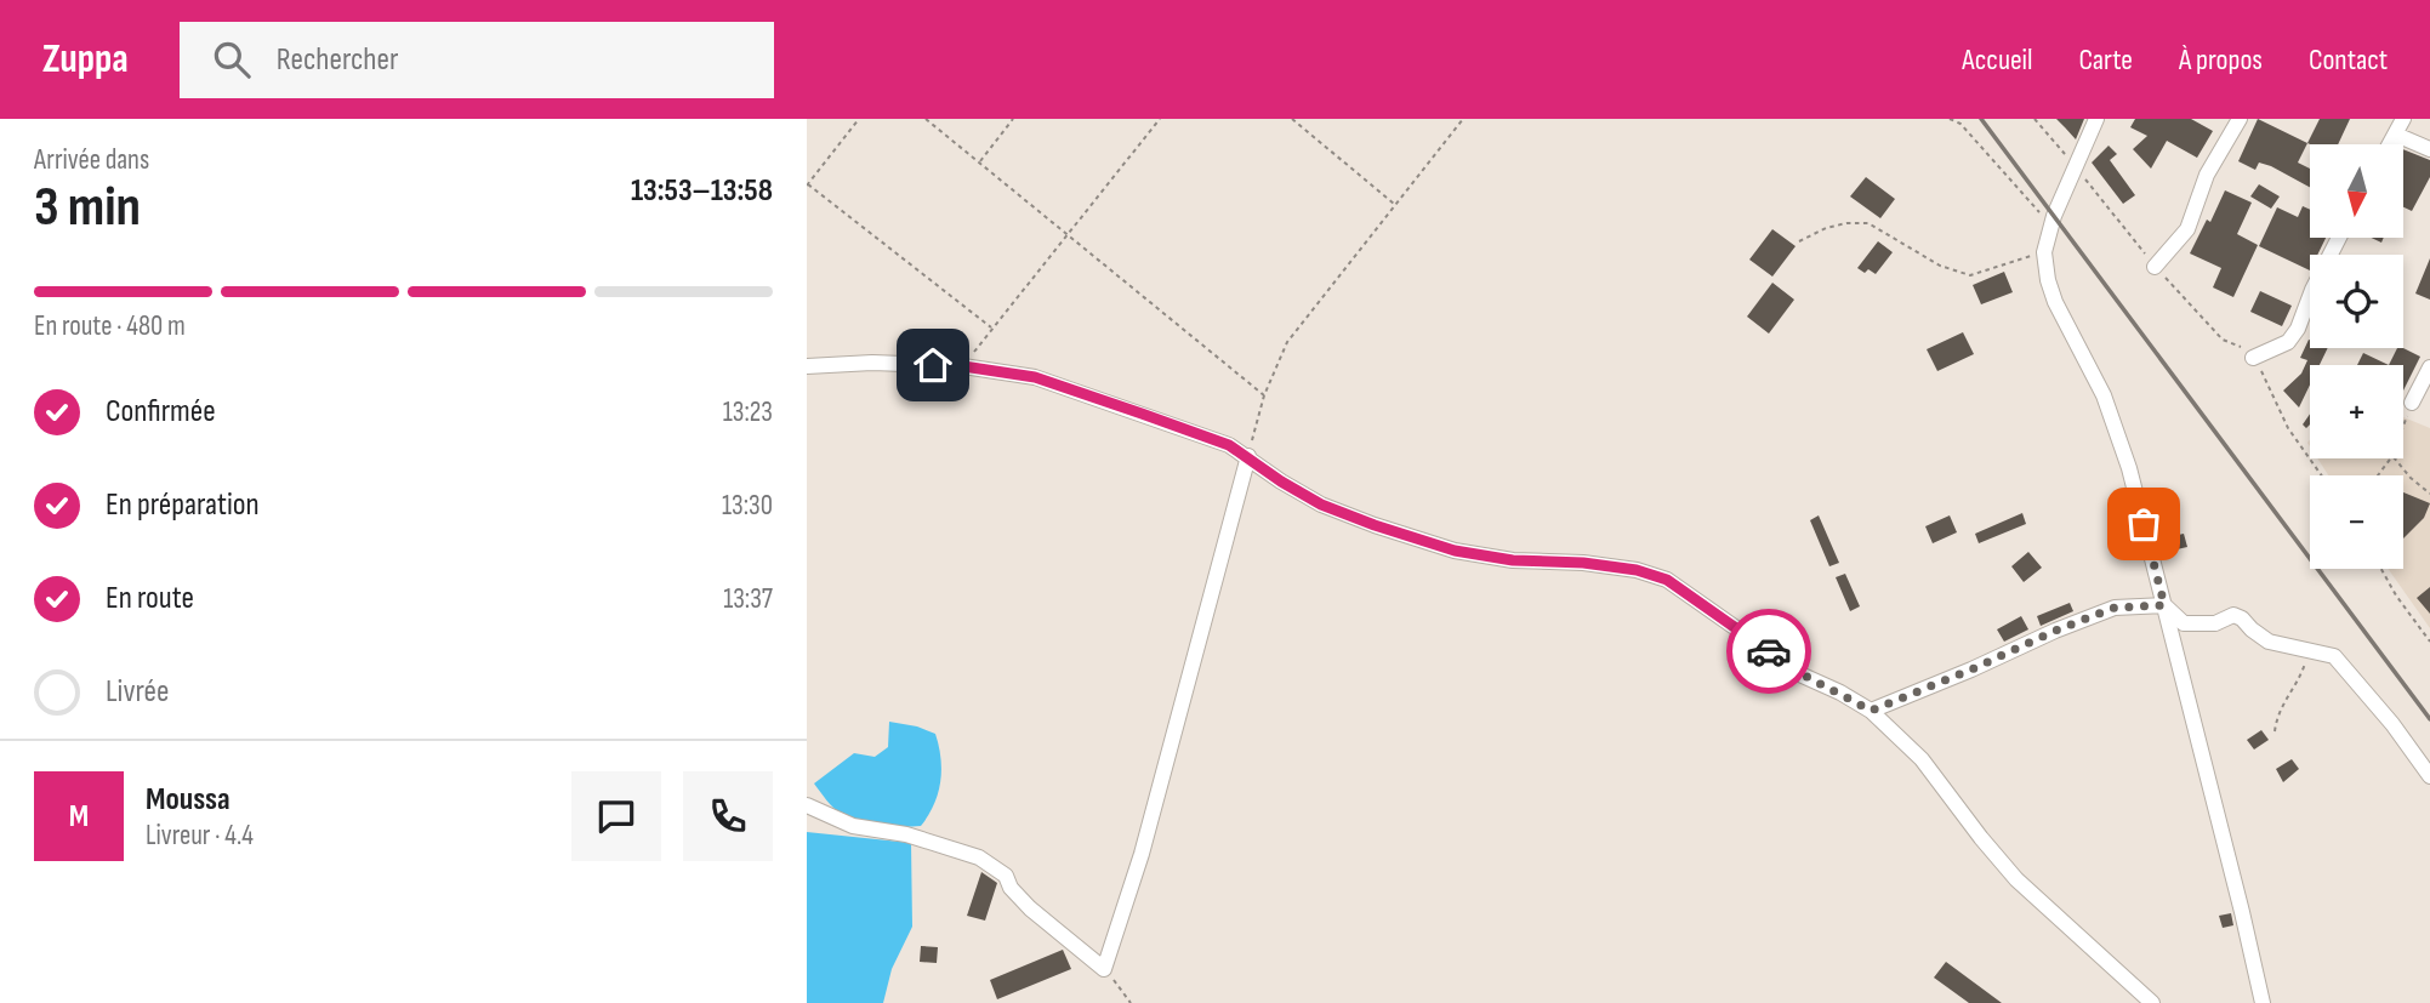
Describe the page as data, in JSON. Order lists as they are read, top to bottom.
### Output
{
  "north": "bottom",
  "page": {
    "header": "Zuppa",
    "search": "Rechercher",
    "nav": [
      "Accueil",
      "Carte",
      "À propos",
      "Contact"
    ],
    "heading": ["3 min", "Arrivée dans", "13:53–13:58"],
    "panel": ["Moussa", "Livreur · 4.4"],
    "map_buttons": ["+", "−"],
    "bar": "En route · 480 m",
    "list": [
      ["Confirmée", "13:23"],
      ["En préparation", "13:30"],
      ["En route", "13:37"],
      "Livrée"
    ],
    "round": "M"
  }
}
